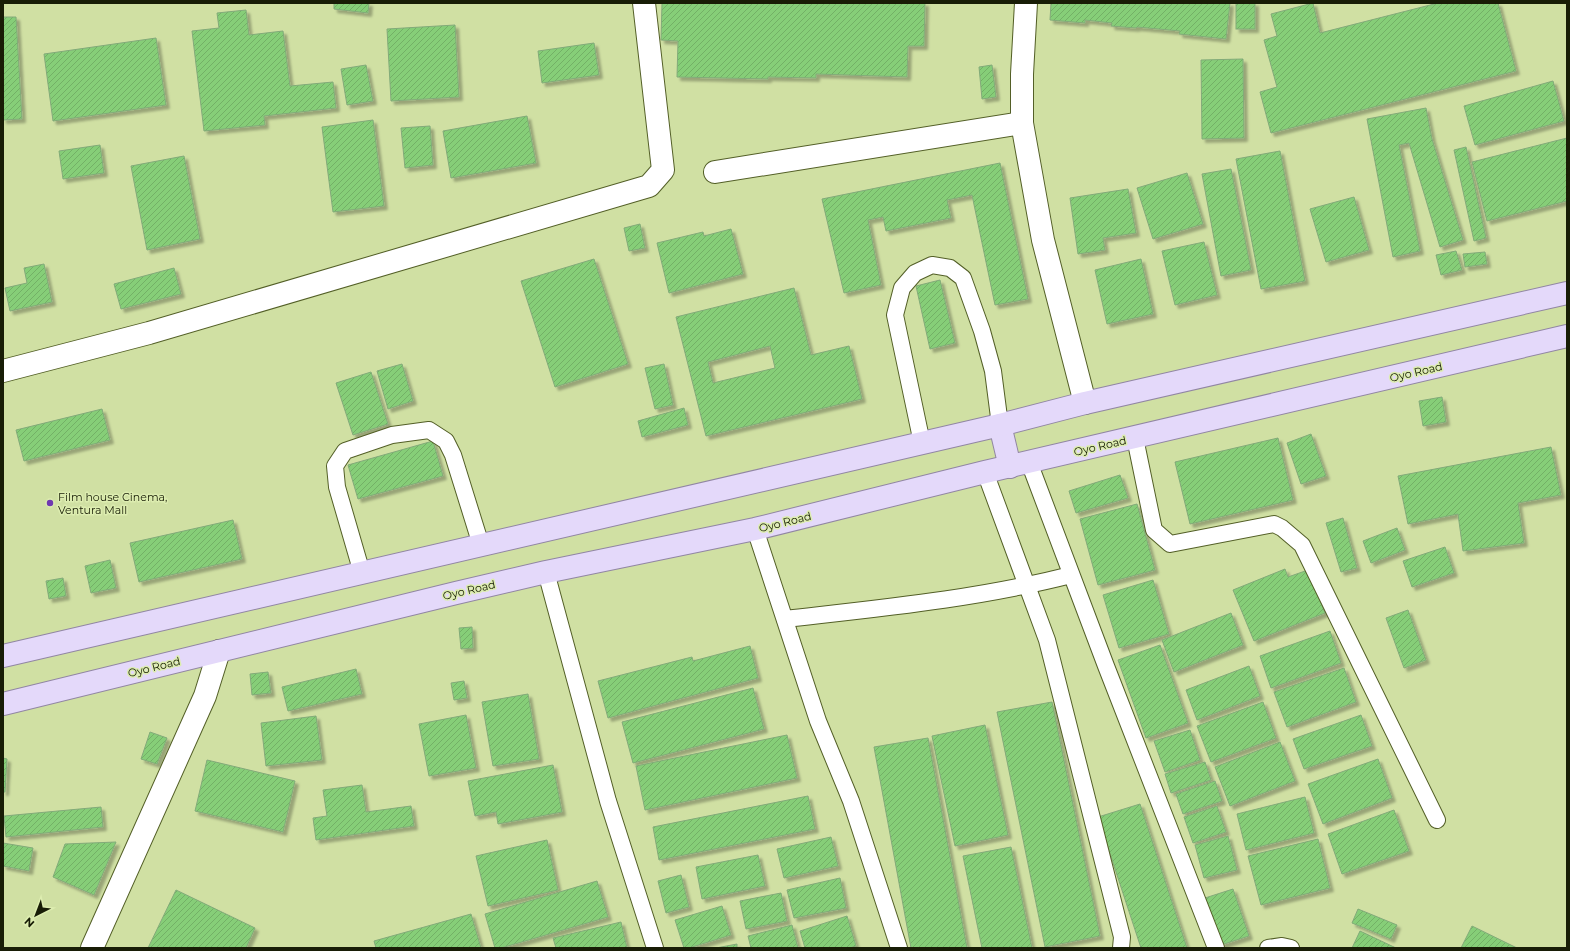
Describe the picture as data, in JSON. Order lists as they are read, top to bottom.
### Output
{
  "streets": {
    "main road": ["Oyo Road"]
  },
  "places": ["Film house Cinema, Ventura Mall"],
  "north": "bottom left"
}
